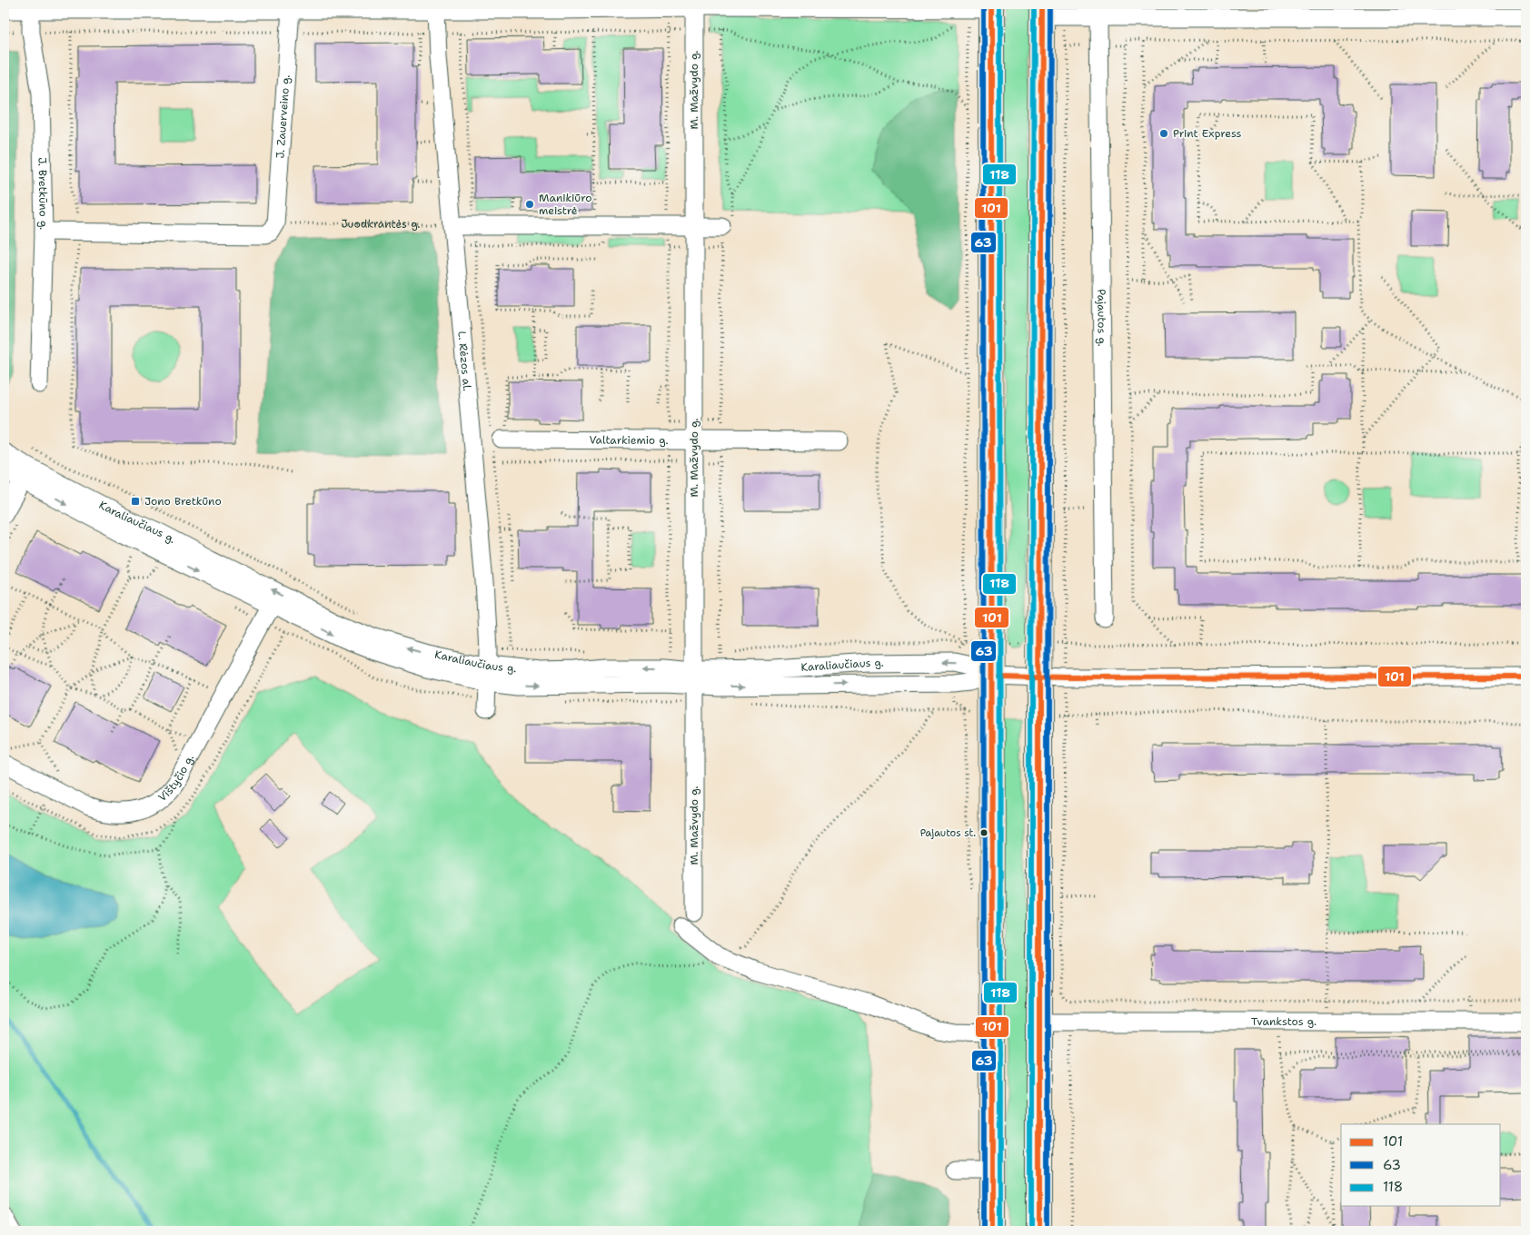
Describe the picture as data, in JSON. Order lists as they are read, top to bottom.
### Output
{
  "streets": {
    "street": [
      "M. Mažvydo g.",
      "J. Zauerveino g.",
      "J. Bretkūno g.",
      "Pajautos g.",
      "L. Rėzos al.",
      "Valtarkiemio g.",
      "Karaliaučiaus g.",
      "Vištyčio g.",
      "Tvankstos g."
    ],
    "path": ["Juodkrantės g."]
  },
  "crossings": [
    ["M. Mažvydo g.", "Valtarkiemio g."],
    ["M. Mažvydo g.", "Karaliaučiaus g."],
    ["J. Zauerveino g.", "Juodkrantės g."],
    ["Juodkrantės g.", "L. Rėzos al."],
    ["L. Rėzos al.", "Karaliaučiaus g."],
    ["Karaliaučiaus g.", "Vištyčio g."]
  ],
  "places": {
    "other": ["Print Express", "Manikiūro meistrė", "Pajautos st."],
    "transit": ["Jono Bretkūno"]
  },
  "lines": ["transit line 101", "transit line 63", "transit line 118"],
  "legend": ["101", "63", "118"]
}
